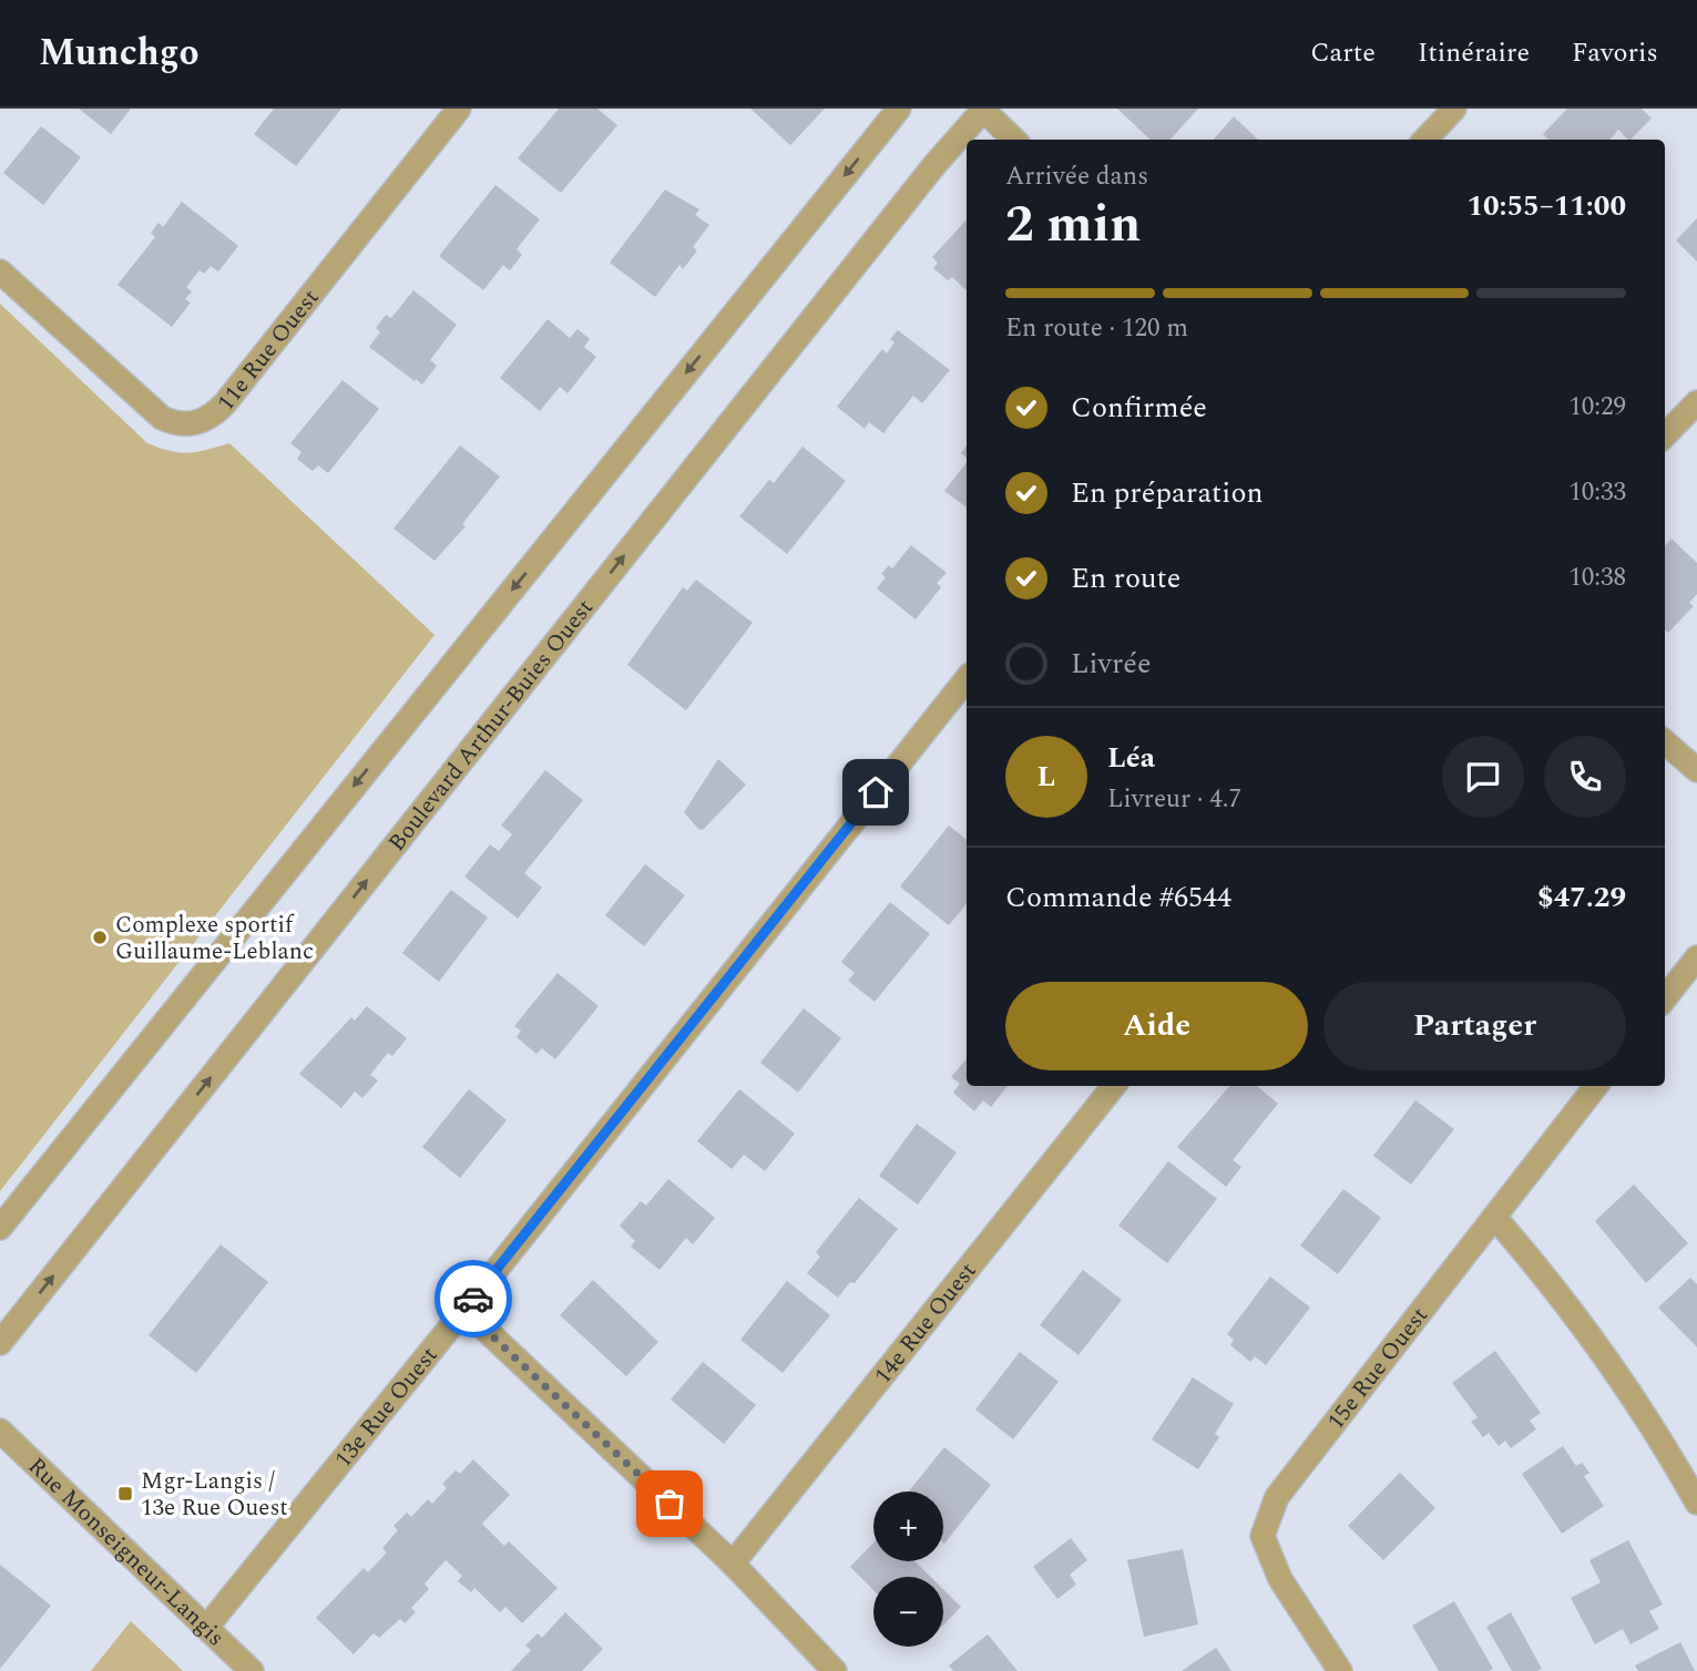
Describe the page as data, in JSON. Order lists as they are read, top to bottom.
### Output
{
  "streets": {
    "street": [
      "11e Rue Ouest",
      "Boulevard Arthur-Buies Ouest",
      "14e Rue Ouest",
      "15e Rue Ouest",
      "13e Rue Ouest",
      "Rue Monseigneur-Langis"
    ]
  },
  "crossings": [
    ["13e Rue Ouest", "Rue Monseigneur-Langis"]
  ],
  "places": {
    "other": ["Complexe sportif Guillaume-Leblanc"],
    "transit": ["Mgr-Langis / 13e Rue Ouest"]
  },
  "page": {
    "header": "Munchgo",
    "nav": ["Carte", "Itinéraire", "Favoris"],
    "heading": ["2 min", "Arrivée dans", "10:55–11:00"],
    "panel": [
      "Léa",
      "Livreur · 4.7",
      "Commande #6544",
      "$47.29"
    ],
    "bar": "En route · 120 m",
    "list": [
      ["Confirmée", "10:29"],
      ["En préparation", "10:33"],
      ["En route", "10:38"],
      "Livrée"
    ],
    "round": "L",
    "buttons": ["Aide", "Partager"],
    "map_buttons": ["+", "−"]
  }
}
